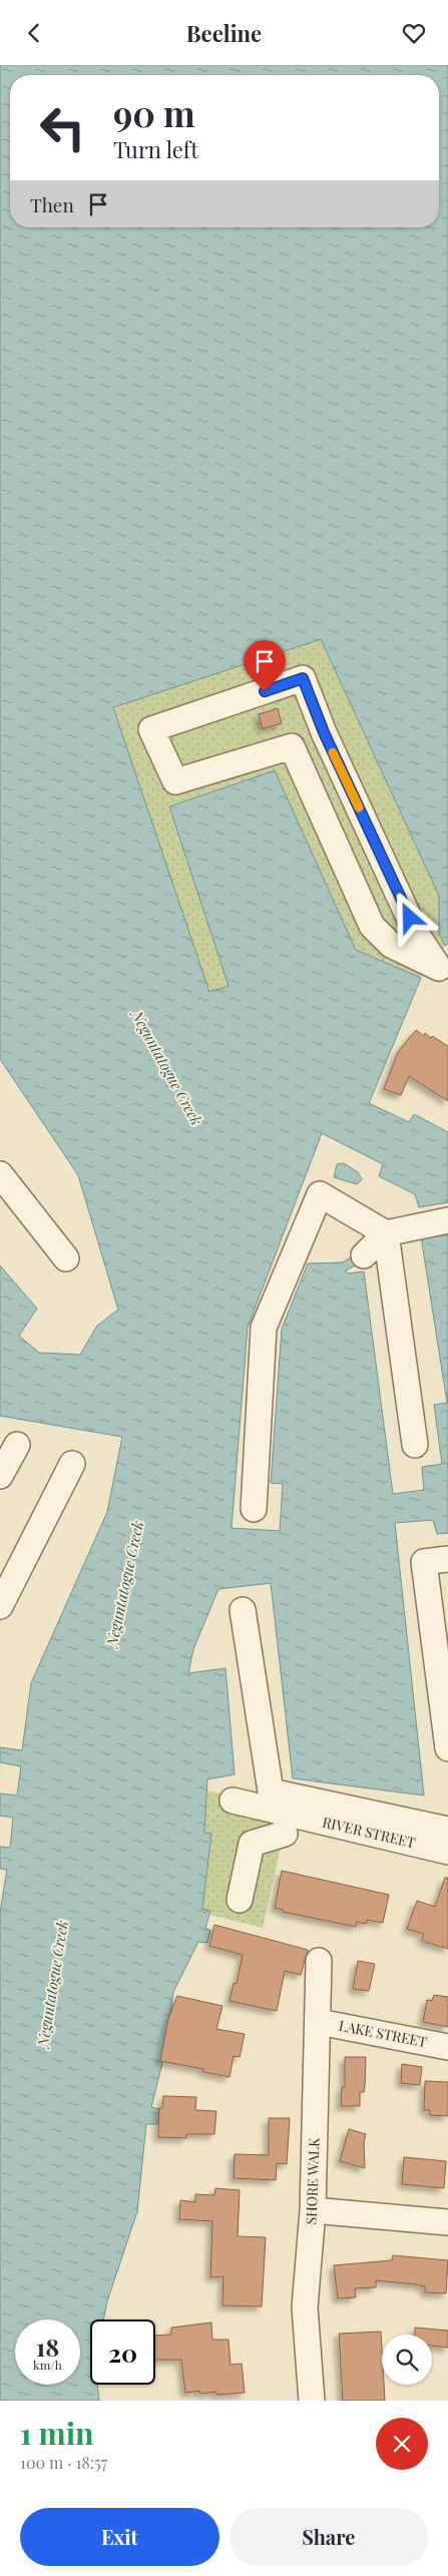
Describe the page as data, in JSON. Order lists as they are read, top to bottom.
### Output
{
  "streets": {
    "street": ["RIVER STREET", "LAKE STREET", "SHORE WALK"]
  },
  "crossings": [
    ["LAKE STREET", "SHORE WALK"]
  ],
  "water": ["Neguntatogue Creek"],
  "page": {
    "header": "Beeline",
    "turn": ["90 m", "Turn left"],
    "then": "Then",
    "speed": "18 km/h",
    "limit": "20",
    "heading": ["1 min", "100 m · 18:57"],
    "buttons": ["Exit", "Share"]
  }
}
